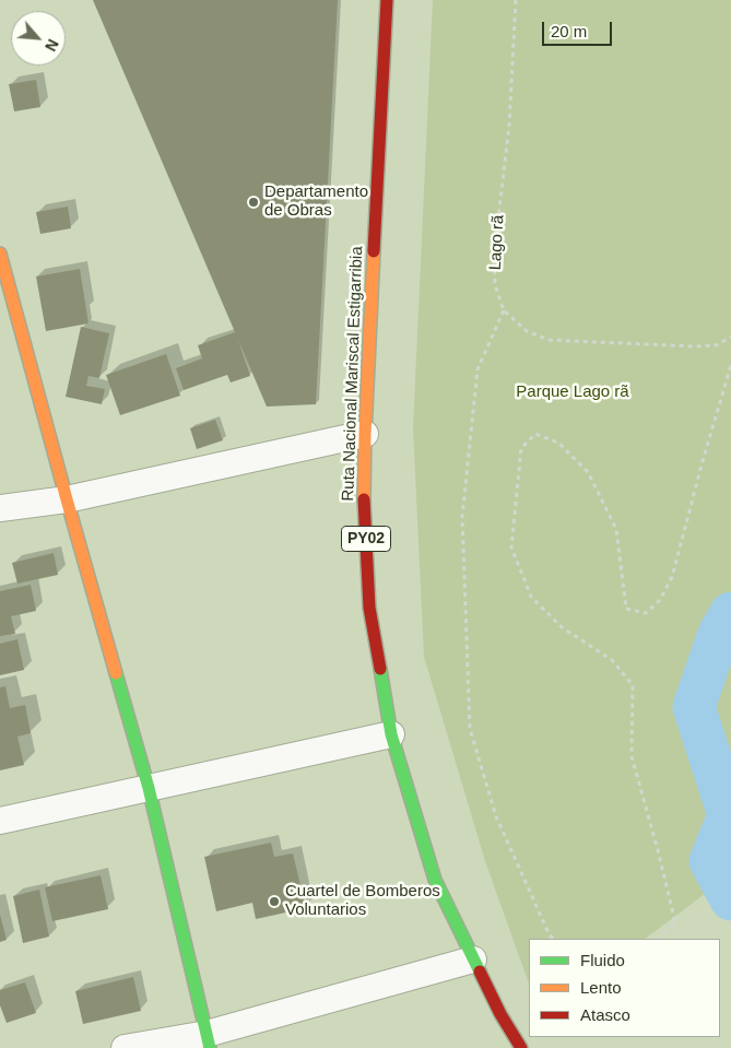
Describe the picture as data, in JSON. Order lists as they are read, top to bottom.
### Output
{
  "streets": {
    "main road": ["Ruta Nacional Mariscal Estigarribia", "PY02"],
    "path": ["Lago rã"]
  },
  "parks": ["Parque Lago rã"],
  "places": ["Departamento de Obras", "Cuartel de Bomberos Voluntarios"],
  "legend": ["Fluido", "Lento", "Atasco"],
  "scale_bar": "20 m",
  "north": "bottom right"
}
